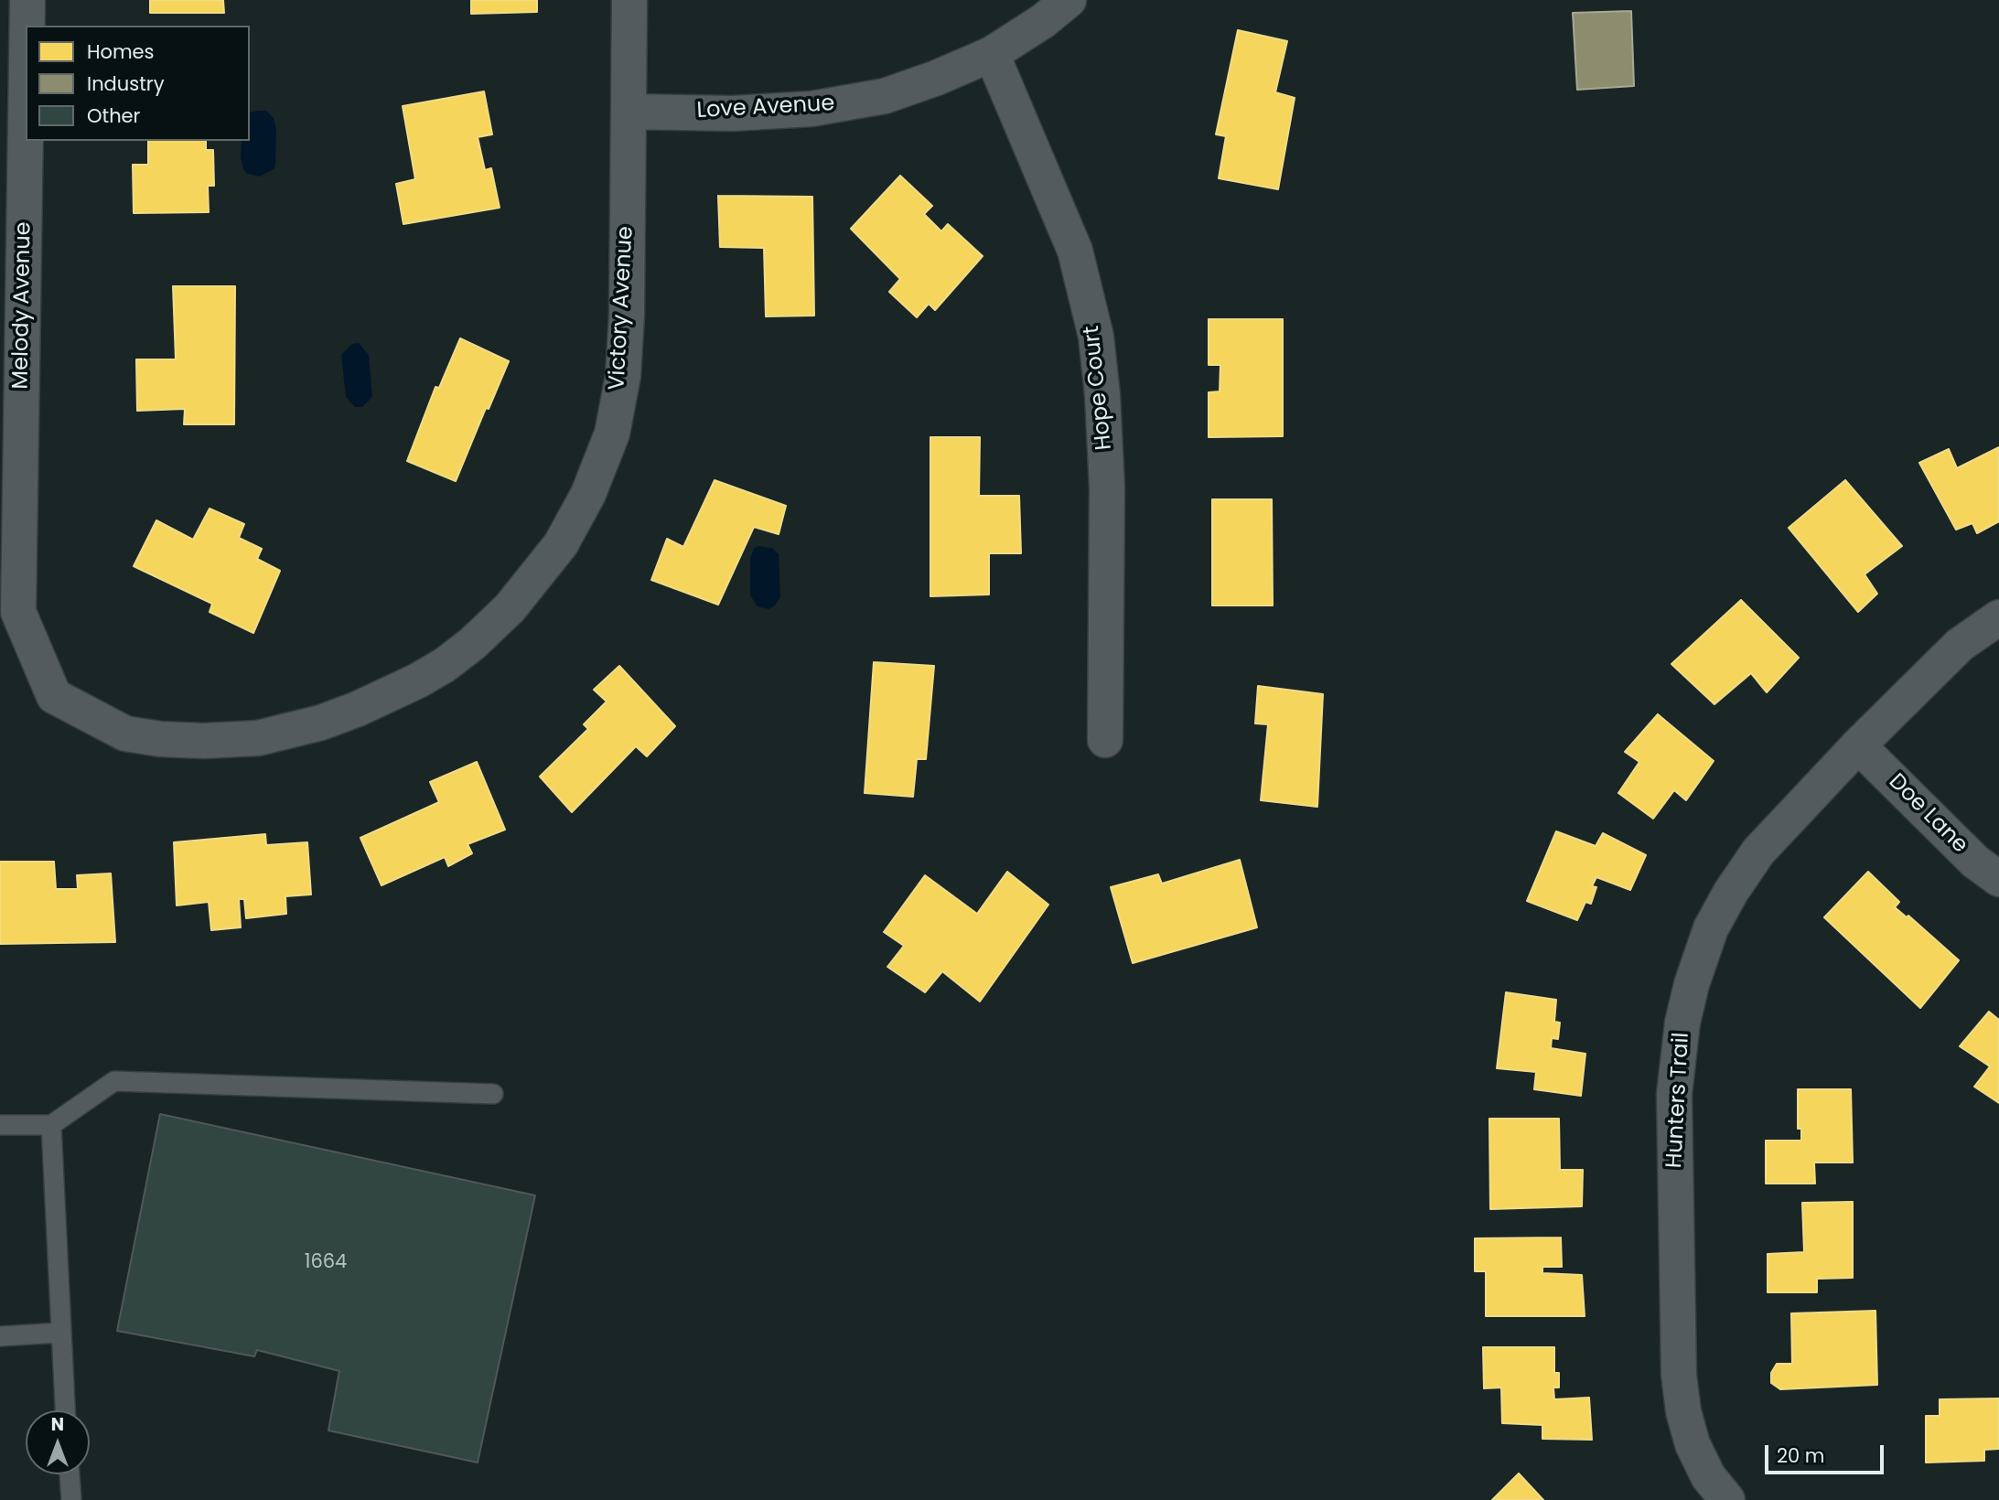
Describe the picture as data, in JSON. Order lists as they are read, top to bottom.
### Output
{
  "streets": {
    "street": [
      "Love Avenue",
      "Melody Avenue",
      "Victory Avenue",
      "Hope Court",
      "Doe Lane",
      "Hunters Trail"
    ]
  },
  "crossings": [
    ["Love Avenue", "Victory Avenue"],
    ["Love Avenue", "Hope Court"],
    ["Melody Avenue", "Victory Avenue"],
    ["Doe Lane", "Hunters Trail"]
  ],
  "house_numbers": ["1664"],
  "legend": ["Homes", "Industry", "Other"],
  "scale_bar": "20 m",
  "north": "top"
}
